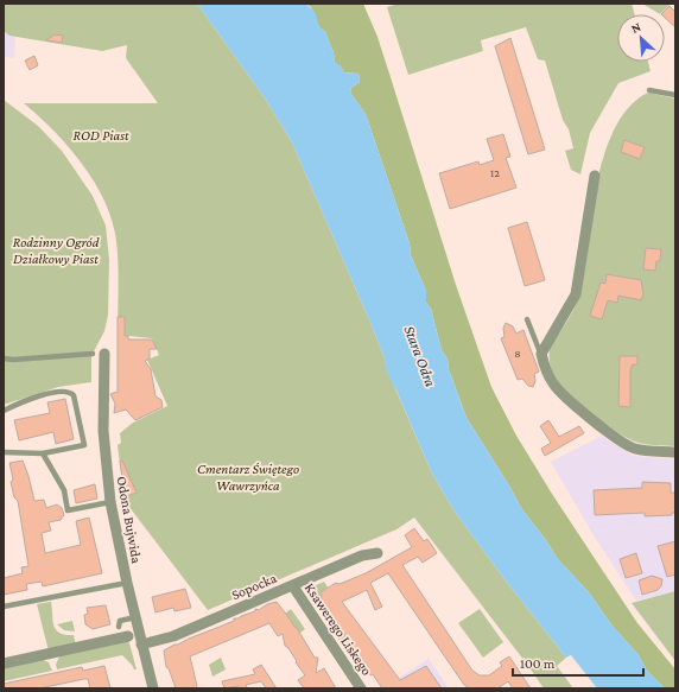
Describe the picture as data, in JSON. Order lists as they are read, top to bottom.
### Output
{
  "streets": {
    "street": ["Odona Bujwida", "Sopocka", "Ksawerego Liskego"]
  },
  "crossings": [
    ["Odona Bujwida", "Sopocka"],
    ["Sopocka", "Ksawerego Liskego"]
  ],
  "water": ["Stara Odra"],
  "parks": ["ROD Piast", "Rodzinny Ogród Działkowy Piast", "Cmentarz Świętego Wawrzyńca"],
  "house_numbers": ["12", "8"],
  "scale_bar": "100 m",
  "north": "top left"
}
